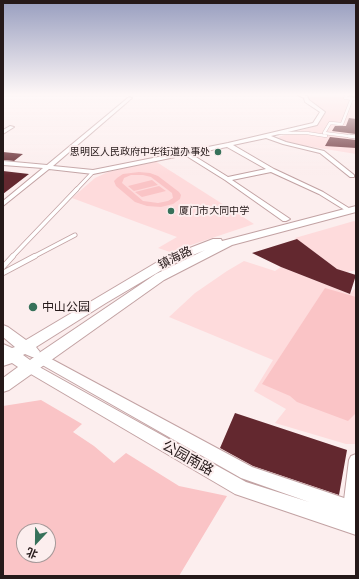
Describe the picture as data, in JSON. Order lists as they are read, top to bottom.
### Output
{
  "streets": {
    "main road": ["镇海路"],
    "street": ["公园南路"]
  },
  "crossings": [
    ["镇海路", "公园南路"]
  ],
  "places": ["思明区人民政府中华街道办事处", "厦门市大同中学", "中山公园"],
  "north": "bottom"
}
